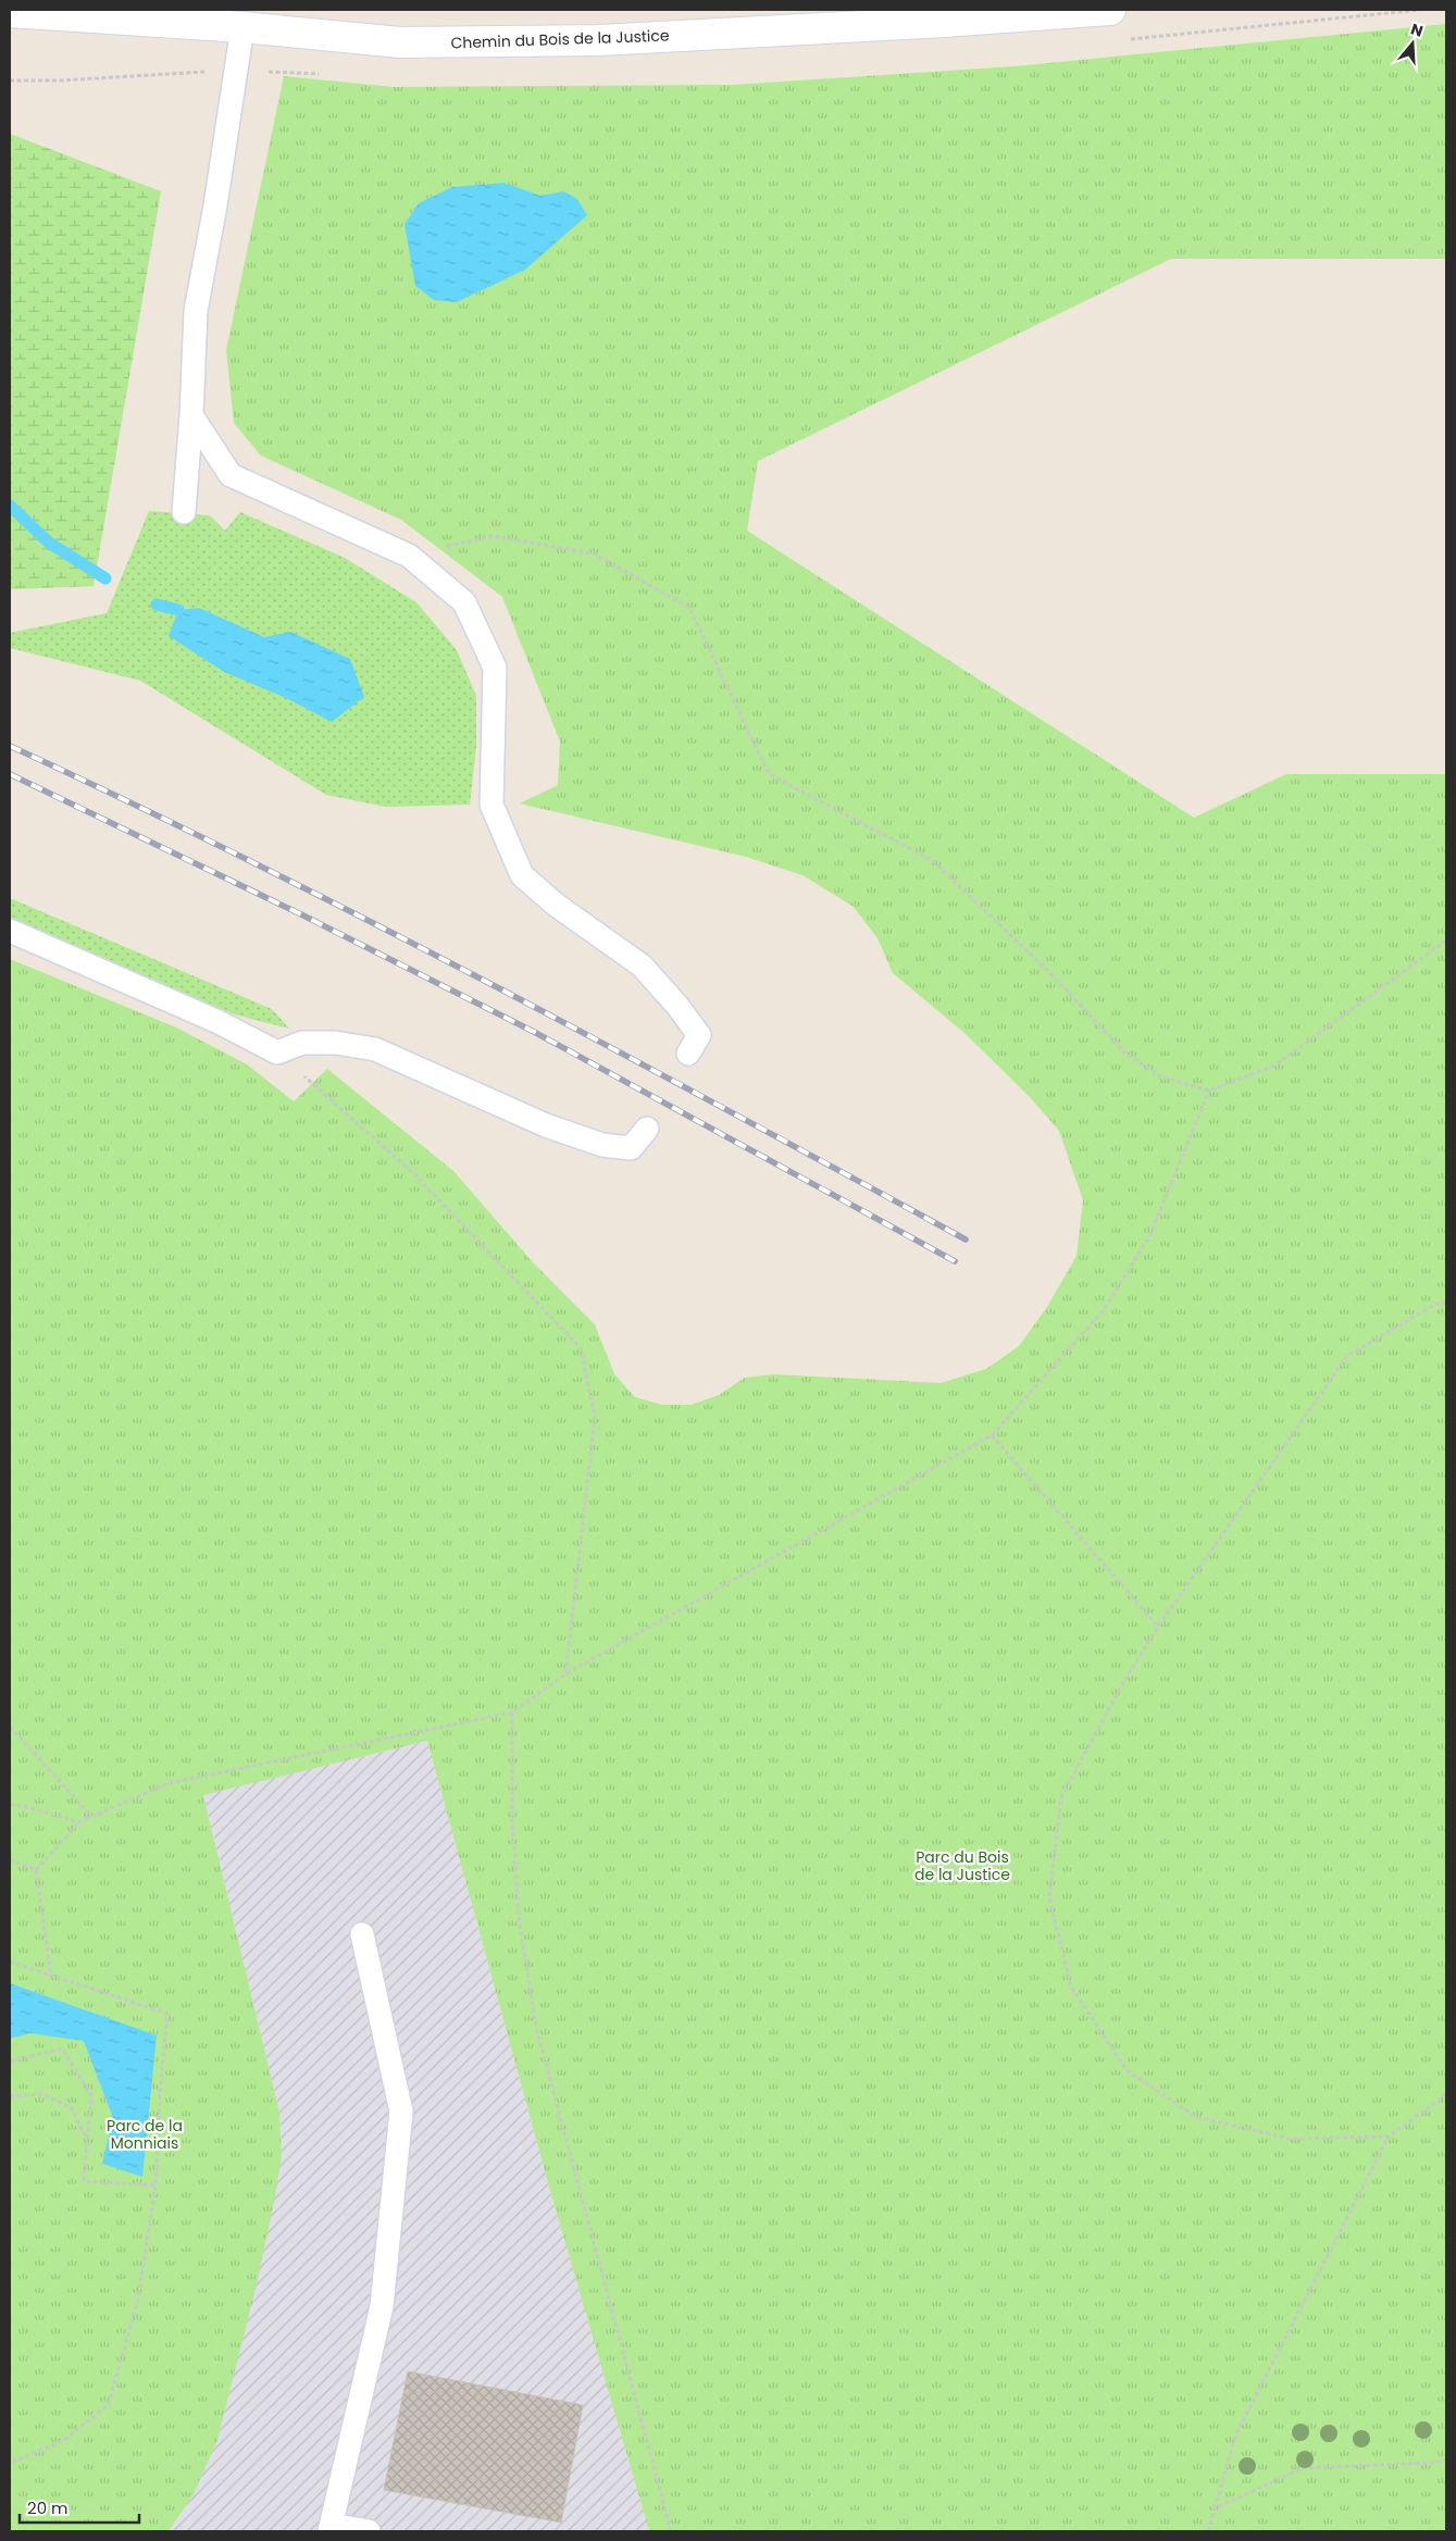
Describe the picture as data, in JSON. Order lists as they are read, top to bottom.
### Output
{
  "streets": {
    "street": ["Chemin du Bois de la Justice"]
  },
  "parks": ["Parc du Bois de la Justice", "Parc de la Monniais"],
  "scale_bar": "20 m",
  "north": "top"
}
